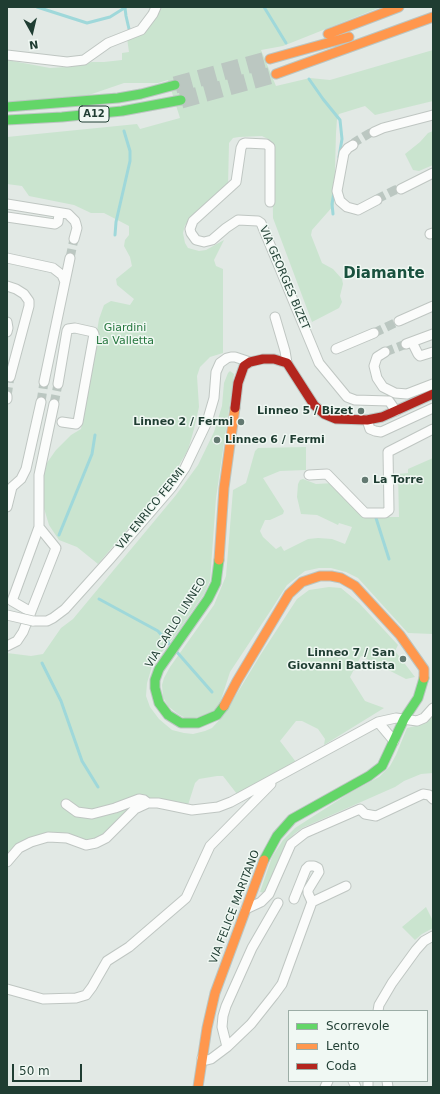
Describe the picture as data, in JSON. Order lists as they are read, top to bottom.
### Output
{
  "streets": {
    "main road": ["A12", "VIA CARLO LINNEO", "VIA FELICE MARITANO"],
    "street": ["VIA GEORGES BIZET", "VIA ENRICO FERMI"]
  },
  "crossings": [
    ["VIA ENRICO FERMI", "VIA CARLO LINNEO"],
    ["VIA CARLO LINNEO", "VIA FELICE MARITANO"]
  ],
  "districts": ["Diamante"],
  "parks": ["Giardini La Valletta"],
  "places": [
    "Linneo 5 / Bizet",
    "Linneo 2 / Fermi",
    "Linneo 6 / Fermi",
    "La Torre",
    "Linneo 7 / San Giovanni Battista"
  ],
  "legend": ["Scorrevole", "Lento", "Coda"],
  "scale_bar": "50 m",
  "north": "bottom"
}
